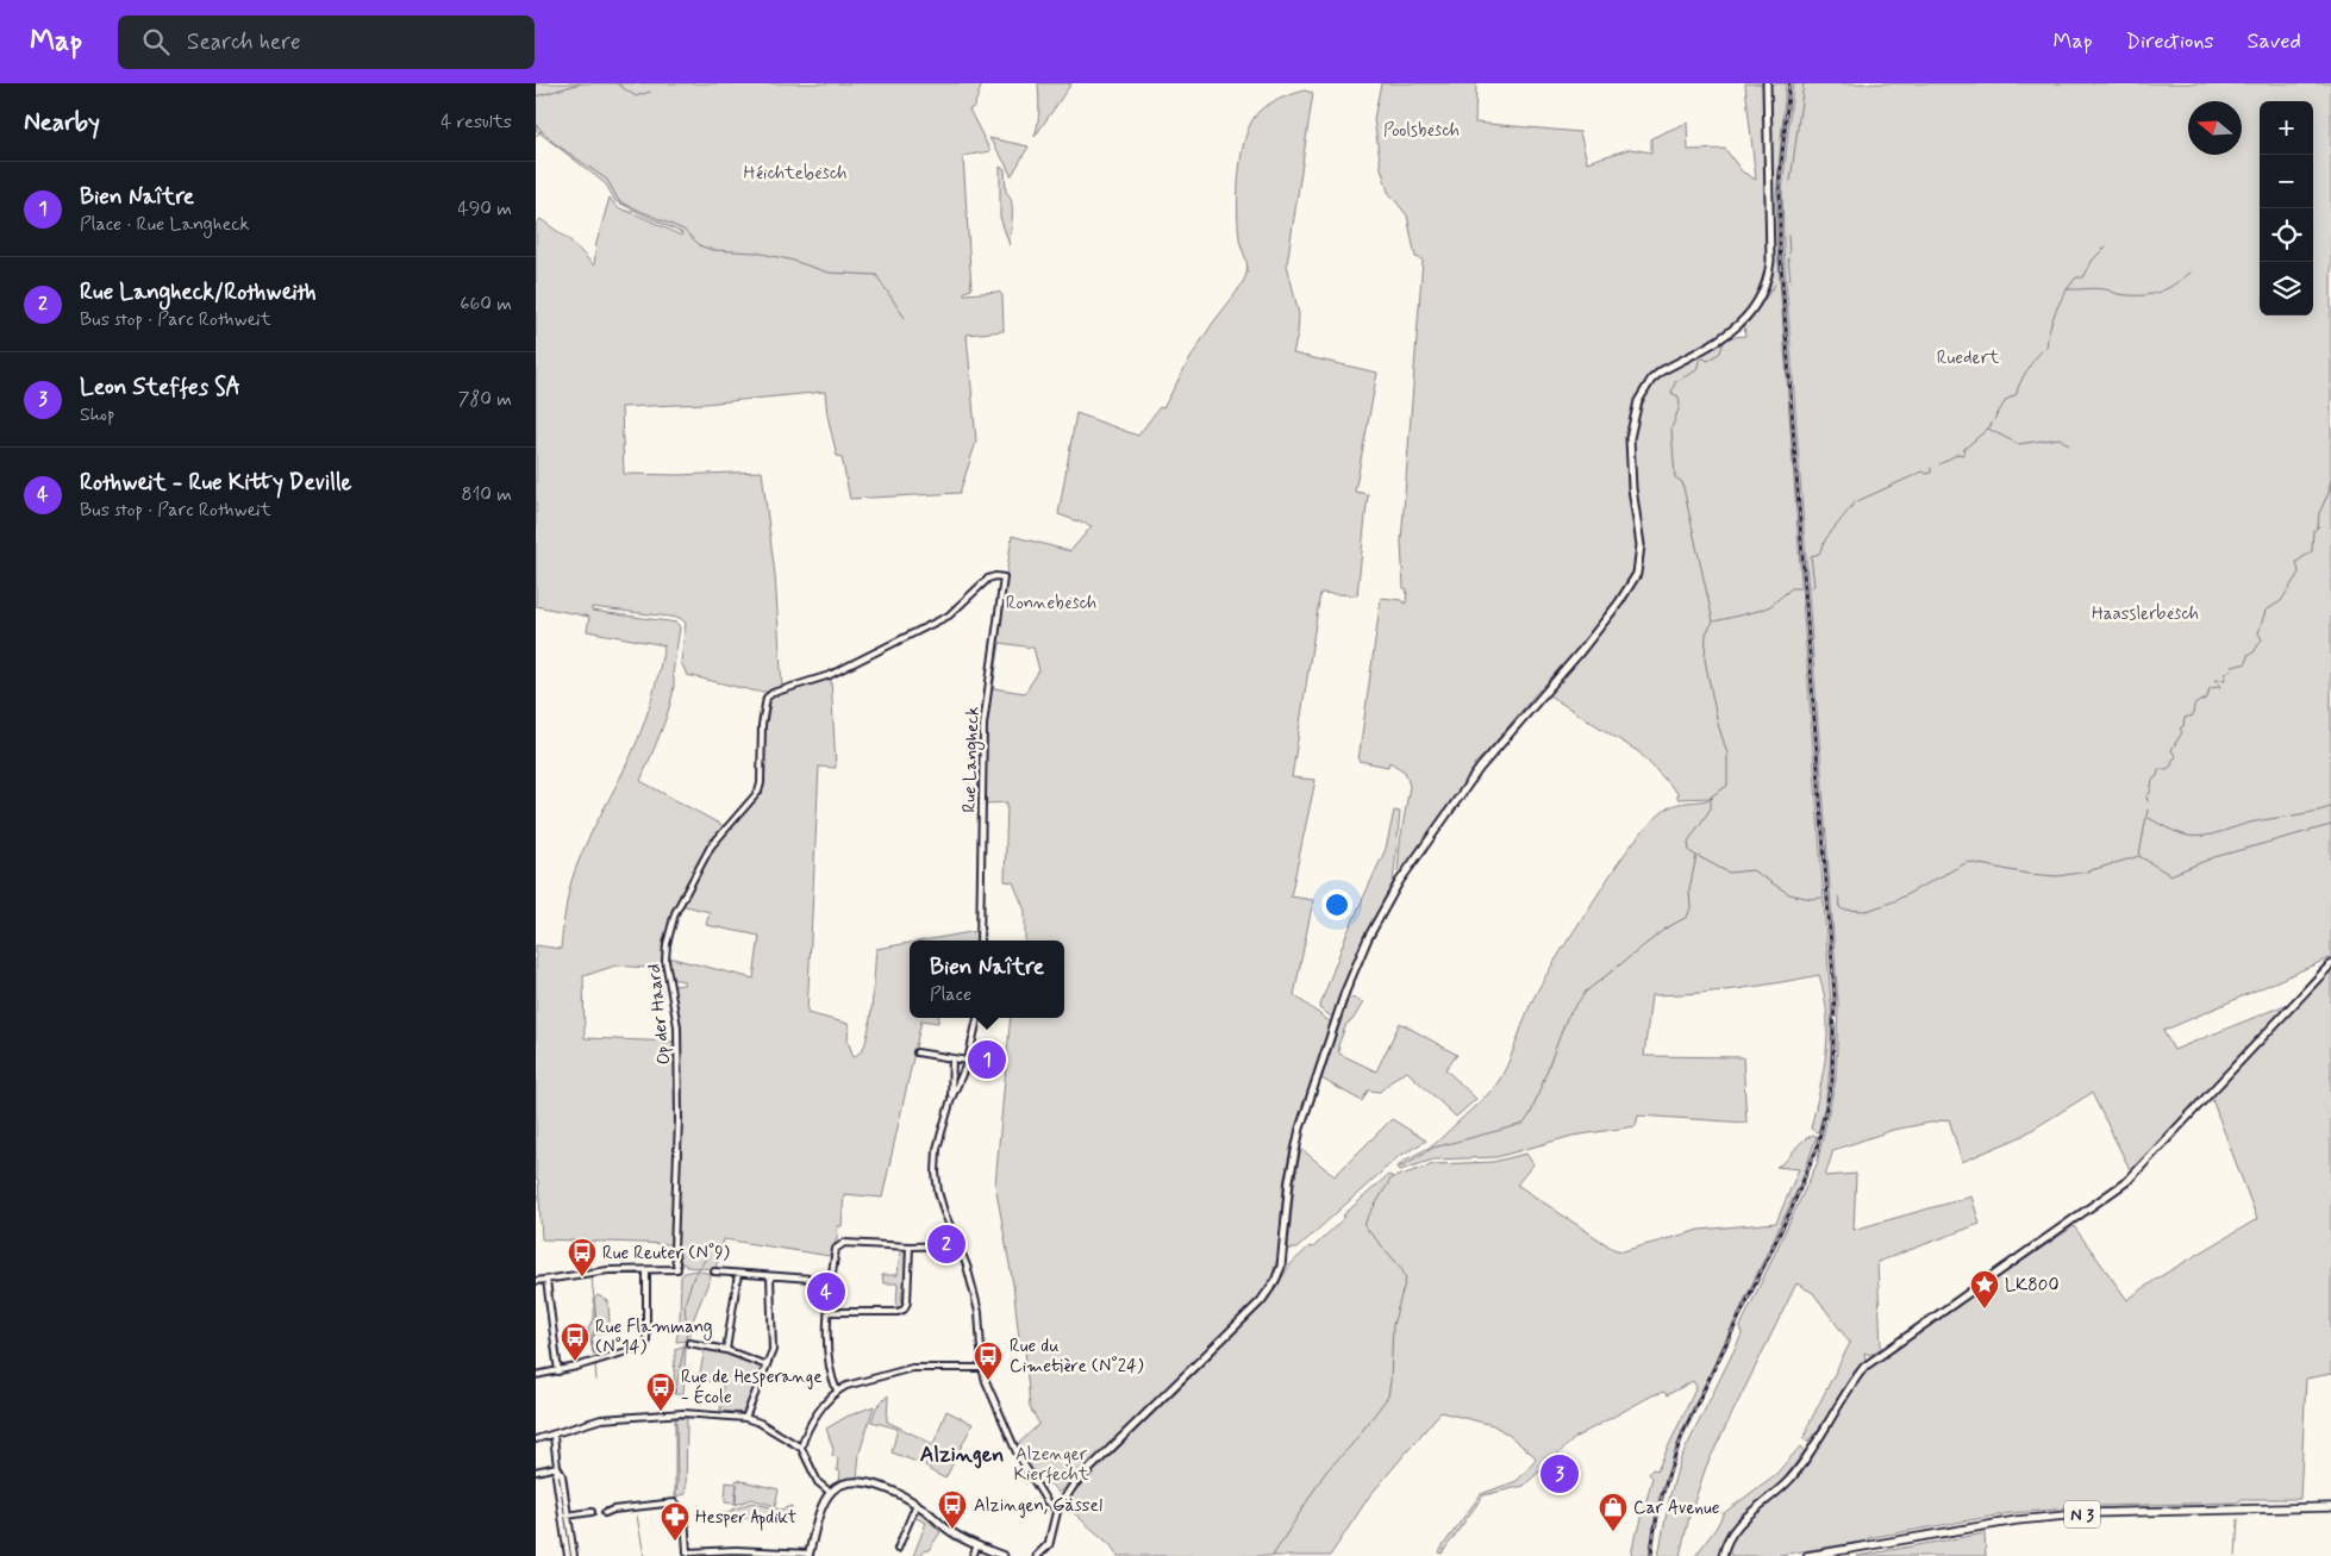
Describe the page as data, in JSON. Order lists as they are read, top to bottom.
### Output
{
  "streets": {
    "main road": ["N 3"],
    "street": ["Rue Langheck", "Op der Haard"]
  },
  "crossings": [
    ["Rue Langheck", "Op der Haard"]
  ],
  "districts": ["Alzingen"],
  "parks": [
    "Poolsbësch",
    "Héichtebësch",
    "Ruedert",
    "Ronnebësch",
    "Haasslerbësch",
    "Alzenger Kierfecht"
  ],
  "places": {
    "bus stop": [
      "Rue Reuter (N°9)",
      "Rue Flammang (N°14)",
      "Rue du Cimetière (N°24)",
      "Rue de Hesperange - École",
      "Alzingen, Gässel"
    ],
    "place": ["LK800"],
    "shop": ["Car Avenue"],
    "pharmacy": ["Hesper Apdikt"]
  },
  "north": "left",
  "page": {
    "header": "Map",
    "search": "Search here",
    "nav": ["Map", "Directions", "Saved"],
    "heading": ["Nearby", "4 results"],
    "map_buttons": ["+", "−"],
    "list": [
      {
        "mark": "1",
        "name": "Bien Naître",
        "note": "Place · Rue Langheck",
        "value": "490 m"
      },
      {
        "mark": "2",
        "name": "Rue Langheck/Rothweith",
        "note": "Bus stop · Parc Rothweit",
        "value": "660 m"
      },
      {
        "mark": "3",
        "name": "Leon Steffes SA",
        "note": "Shop",
        "value": "780 m"
      },
      {
        "mark": "4",
        "name": "Rothweit - Rue Kitty Deville",
        "note": "Bus stop · Parc Rothweit",
        "value": "810 m"
      }
    ],
    "popup": ["Bien Naître", "Place"],
    "pins": [
      "1",
      "2",
      "4",
      "3"
    ]
  }
}
